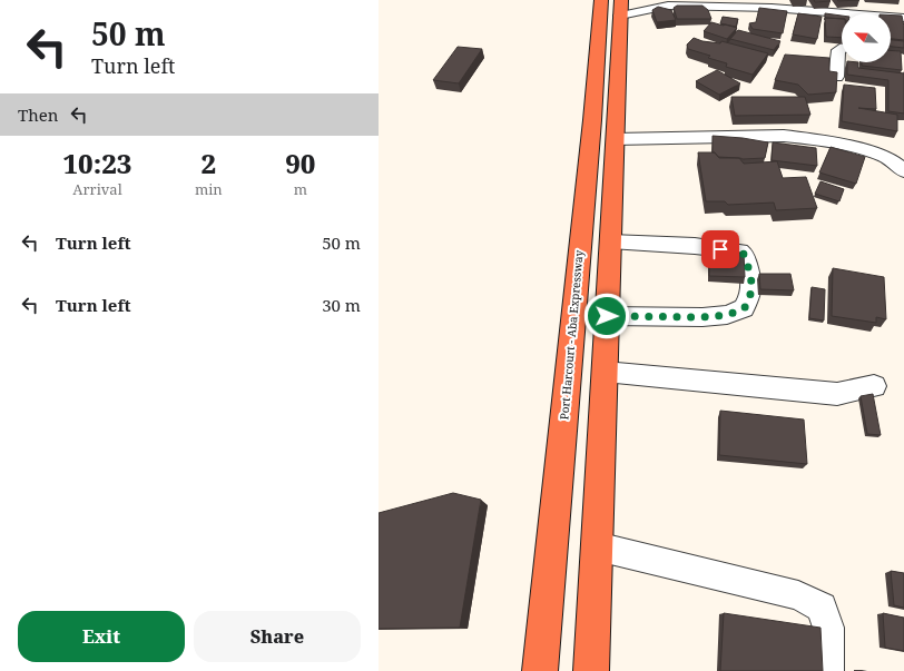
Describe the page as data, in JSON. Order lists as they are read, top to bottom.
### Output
{
  "streets": {
    "highway": ["Port Harcourt - Aba Expressway"]
  },
  "north": "top left",
  "page": {
    "turn": ["50 m", "Turn left"],
    "then": "Then",
    "eta": [
      "10:23",
      "Arrival",
      "2",
      "min",
      "90",
      "m"
    ],
    "list": [
      {
        "name": "Turn left",
        "value": "50 m"
      },
      {
        "name": "Turn left",
        "value": "30 m"
      }
    ],
    "buttons": ["Exit", "Share"]
  }
}
